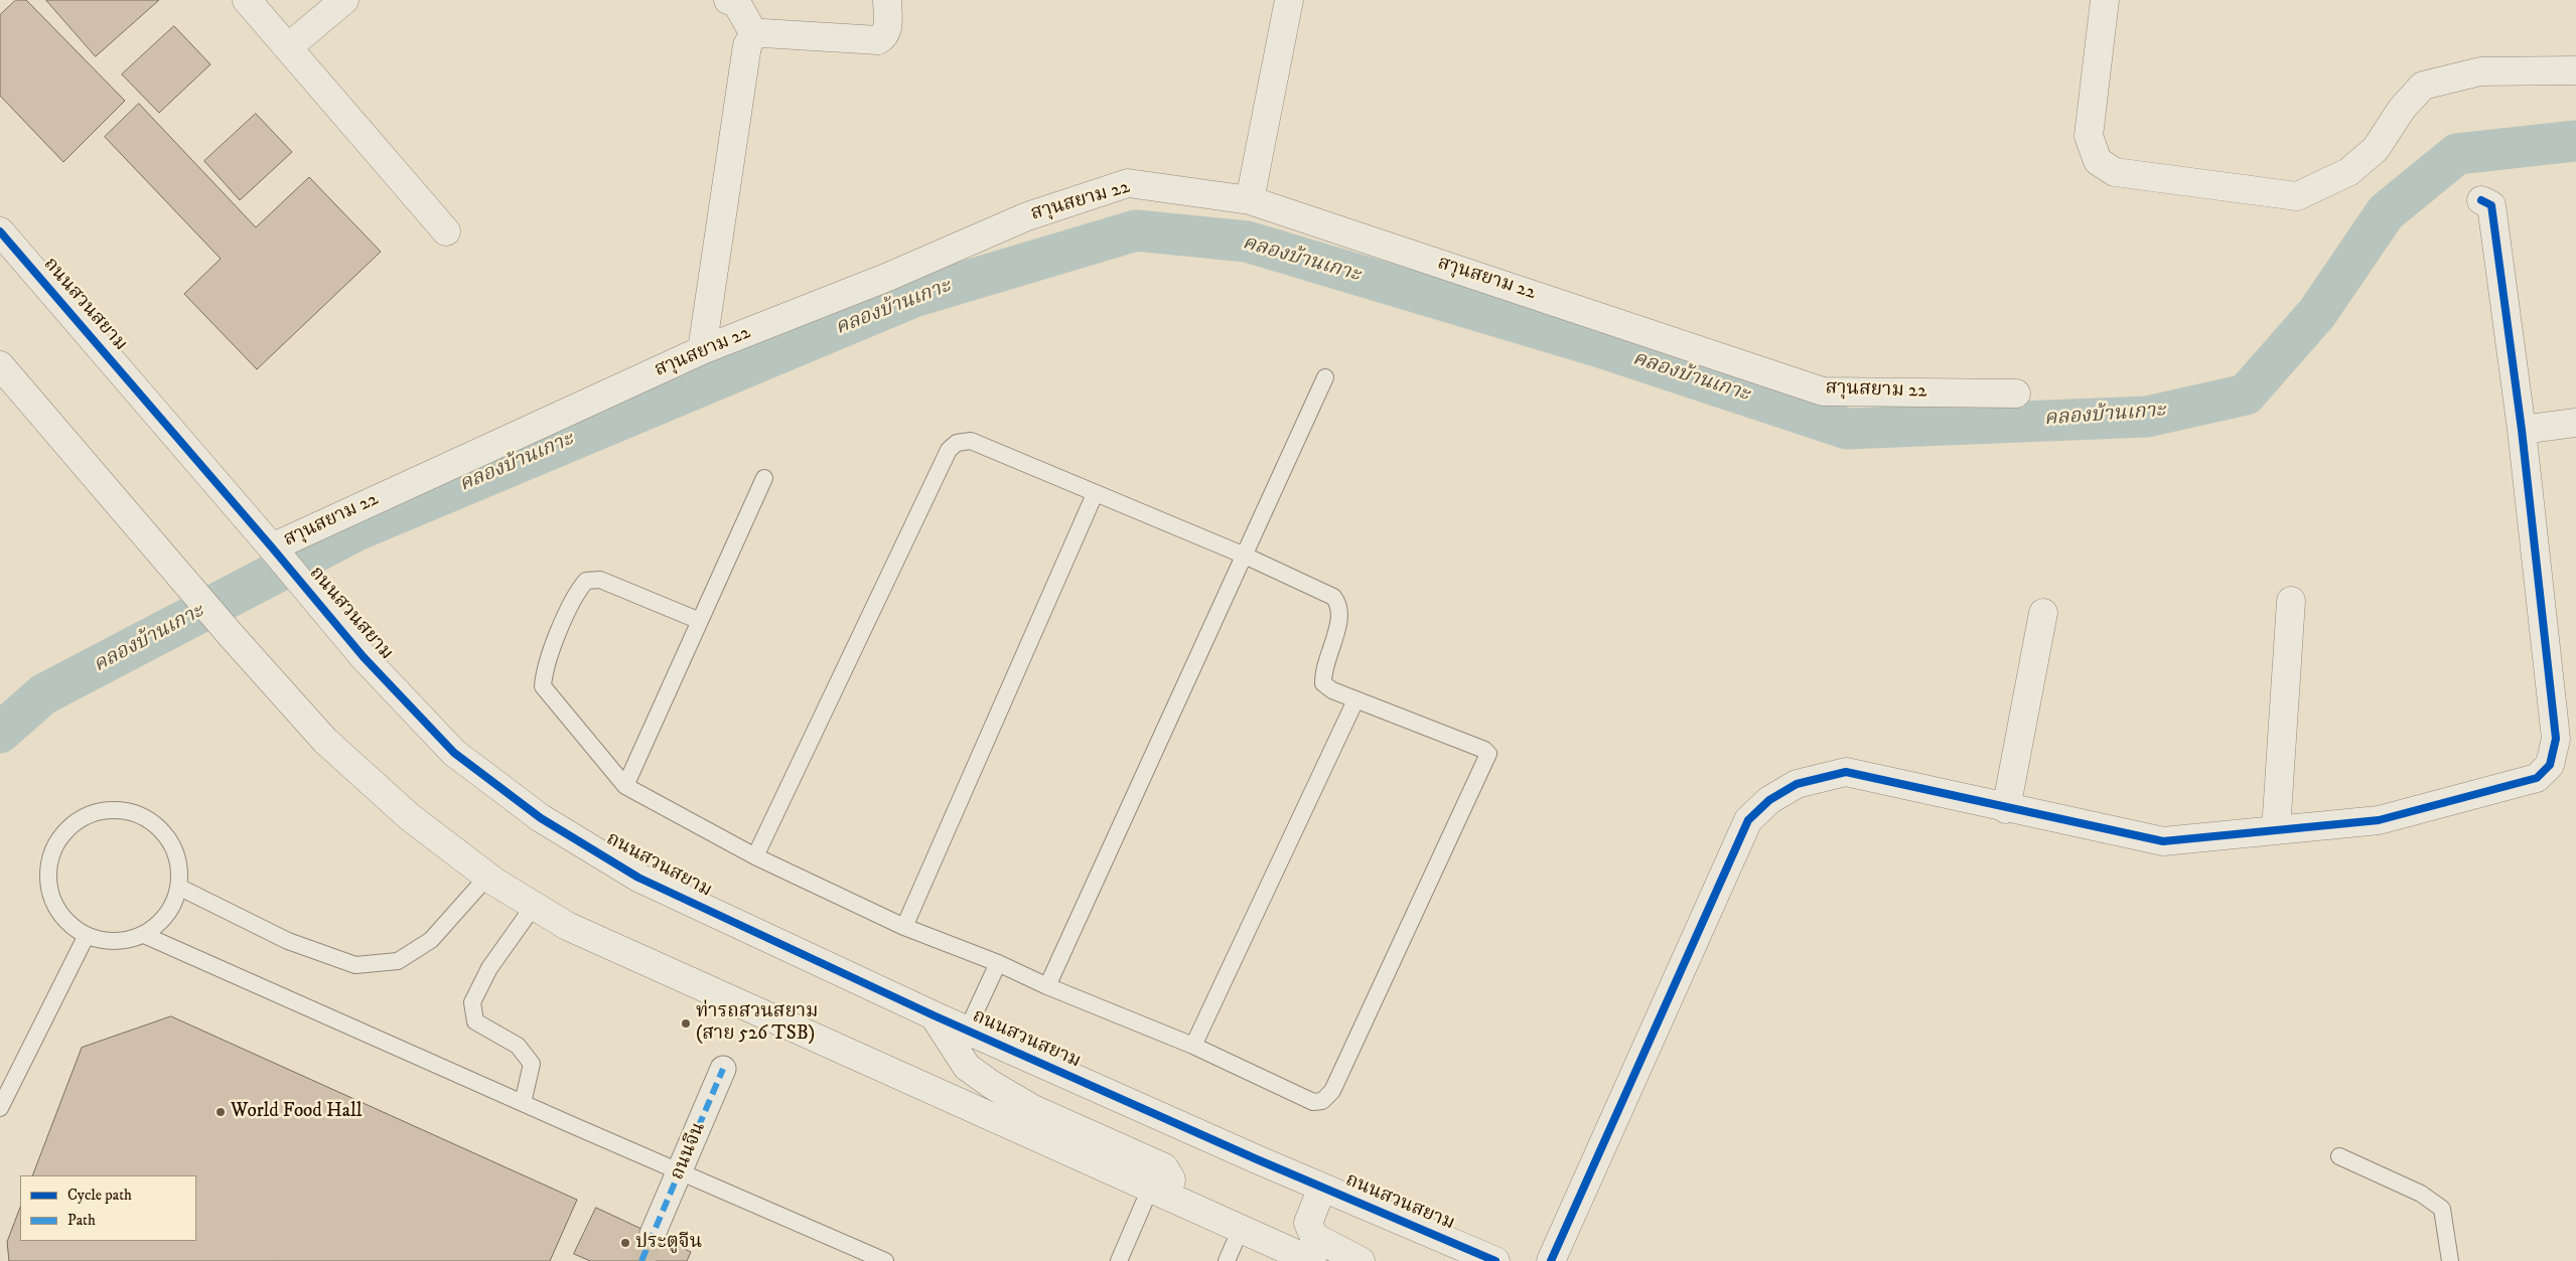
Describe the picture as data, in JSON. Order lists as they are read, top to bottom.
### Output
{
  "streets": {
    "street": ["สาุนสยาม 22", "ถนนสวนสยาม", "ถนนจีน"]
  },
  "crossings": [
    ["สาุนสยาม 22", "ถนนสวนสยาม"]
  ],
  "water": ["คลองบ้านเกาะ"],
  "places": ["ท่ารถสวนสยาม (สาย 526 TSB)", "World Food Hall", "ประตูจีน"],
  "legend": ["Cycle path", "Path"]
}
